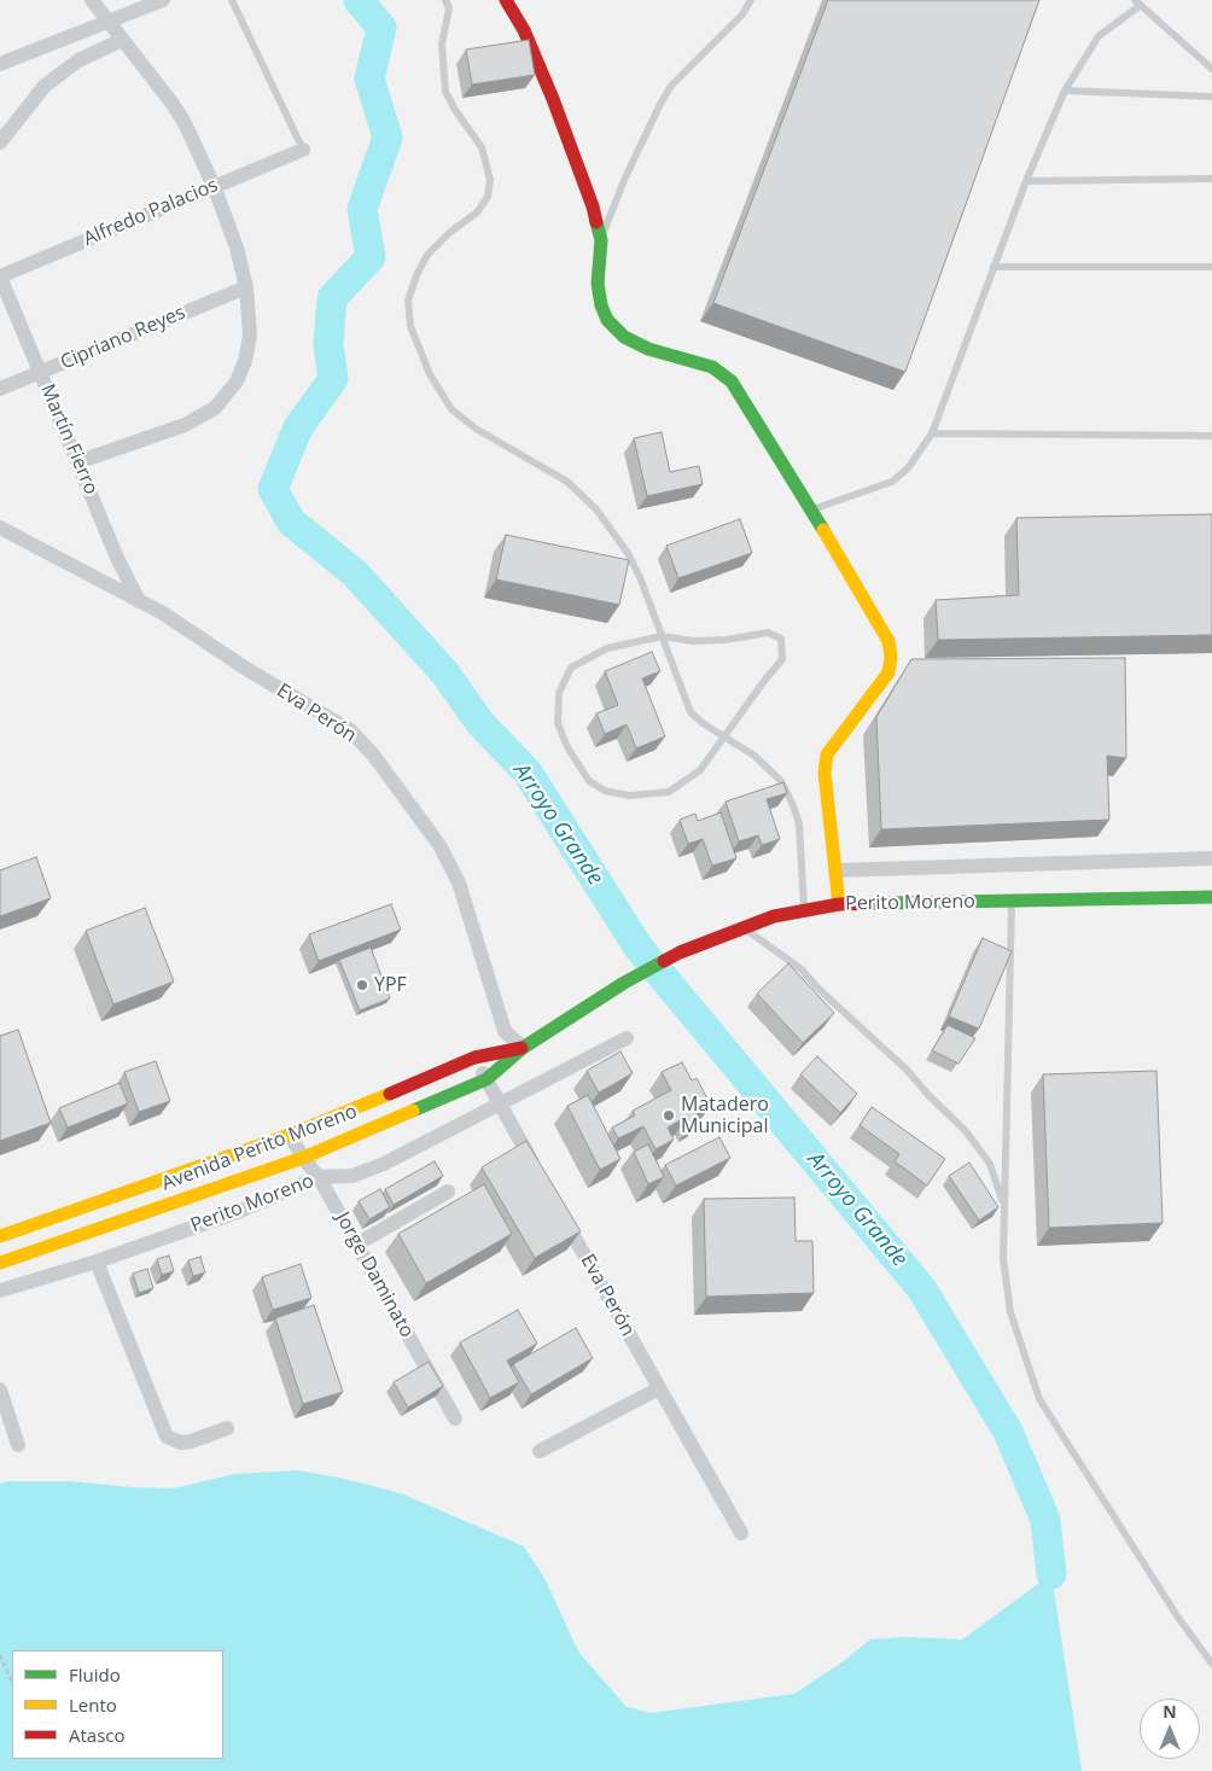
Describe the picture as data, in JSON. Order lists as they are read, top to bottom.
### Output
{
  "streets": {
    "main road": ["Perito Moreno", "Avenida Perito Moreno"],
    "street": [
      "Alfredo Palacios",
      "Cipriano Reyes",
      "Martín Fierro",
      "Eva Perón",
      "Jorge Daminato"
    ]
  },
  "crossings": [
    ["Alfredo Palacios", "Martín Fierro"],
    ["Cipriano Reyes", "Martín Fierro"],
    ["Martín Fierro", "Eva Perón"],
    ["Eva Perón", "Avenida Perito Moreno"],
    ["Perito Moreno", "Avenida Perito Moreno"],
    ["Perito Moreno", "Jorge Daminato"],
    ["Avenida Perito Moreno", "Jorge Daminato"]
  ],
  "water": ["Arroyo Grande"],
  "places": ["YPF", "Matadero Municipal"],
  "legend": ["Fluido", "Lento", "Atasco"],
  "north": "top"
}
